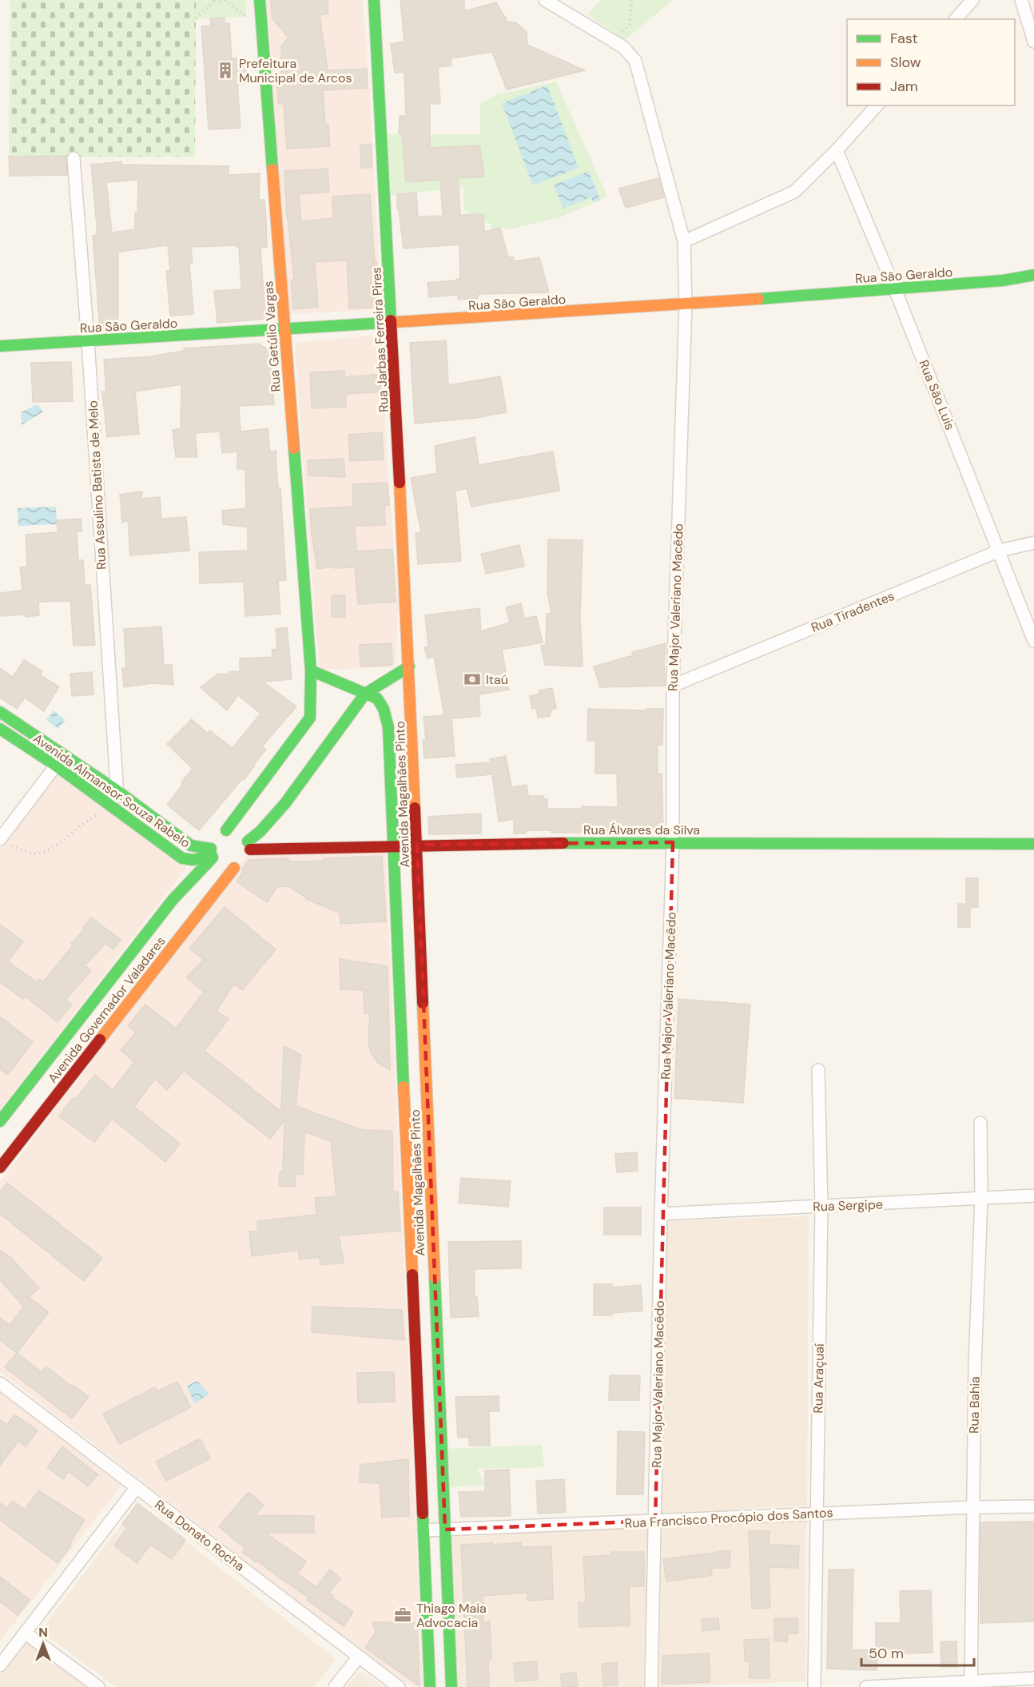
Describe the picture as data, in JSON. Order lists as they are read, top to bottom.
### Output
{
  "streets": {
    "street": [
      "Rua São Geraldo",
      "Rua Getúlio Vargas",
      "Rua Jarbas Ferreira Pires",
      "Rua São Luis",
      "Rua Assulino Batista de Melo",
      "Rua Major Valeriano Macêdo",
      "Rua Tiradentes",
      "Avenida Almansor Souza Rabelo",
      "Avenida Magalhães Pinto",
      "Rua Álvares da Silva",
      "Avenida Governador Valadares",
      "Rua Sergipe",
      "Rua Araçuaí",
      "Rua Bahia",
      "Rua Francisco Procópio dos Santos",
      "Rua Donato Rocha"
    ]
  },
  "crossings": [
    ["Rua São Geraldo", "Rua Getúlio Vargas"],
    ["Rua São Geraldo", "Rua Jarbas Ferreira Pires"],
    ["Rua São Geraldo", "Rua São Luis"],
    ["Rua São Geraldo", "Rua Assulino Batista de Melo"],
    ["Rua São Geraldo", "Rua Major Valeriano Macêdo"],
    ["Rua Getúlio Vargas", "Avenida Governador Valadares"],
    ["Rua Jarbas Ferreira Pires", "Avenida Magalhães Pinto"],
    ["Rua Jarbas Ferreira Pires", "Avenida Governador Valadares"],
    ["Rua São Luis", "Rua Tiradentes"],
    ["Rua Assulino Batista de Melo", "Avenida Almansor Souza Rabelo"],
    ["Rua Major Valeriano Macêdo", "Rua Tiradentes"],
    ["Rua Major Valeriano Macêdo", "Rua Álvares da Silva"],
    ["Rua Major Valeriano Macêdo", "Rua Sergipe"],
    ["Rua Major Valeriano Macêdo", "Rua Francisco Procópio dos Santos"],
    ["Avenida Almansor Souza Rabelo", "Rua Álvares da Silva"],
    ["Avenida Almansor Souza Rabelo", "Avenida Governador Valadares"],
    ["Avenida Magalhães Pinto", "Rua Álvares da Silva"],
    ["Avenida Magalhães Pinto", "Avenida Governador Valadares"],
    ["Avenida Magalhães Pinto", "Rua Francisco Procópio dos Santos"],
    ["Rua Álvares da Silva", "Avenida Governador Valadares"],
    ["Rua Sergipe", "Rua Araçuaí"],
    ["Rua Sergipe", "Rua Bahia"],
    ["Rua Araçuaí", "Rua Francisco Procópio dos Santos"],
    ["Rua Bahia", "Rua Francisco Procópio dos Santos"]
  ],
  "places": {
    "building": ["Prefeitura Municipal de Arcos"],
    "bank": ["Itaú"],
    "office": ["Thiago Maia Advocacia"]
  },
  "legend": ["Fast", "Slow", "Jam"],
  "scale_bar": "50 m",
  "north": "top"
}
